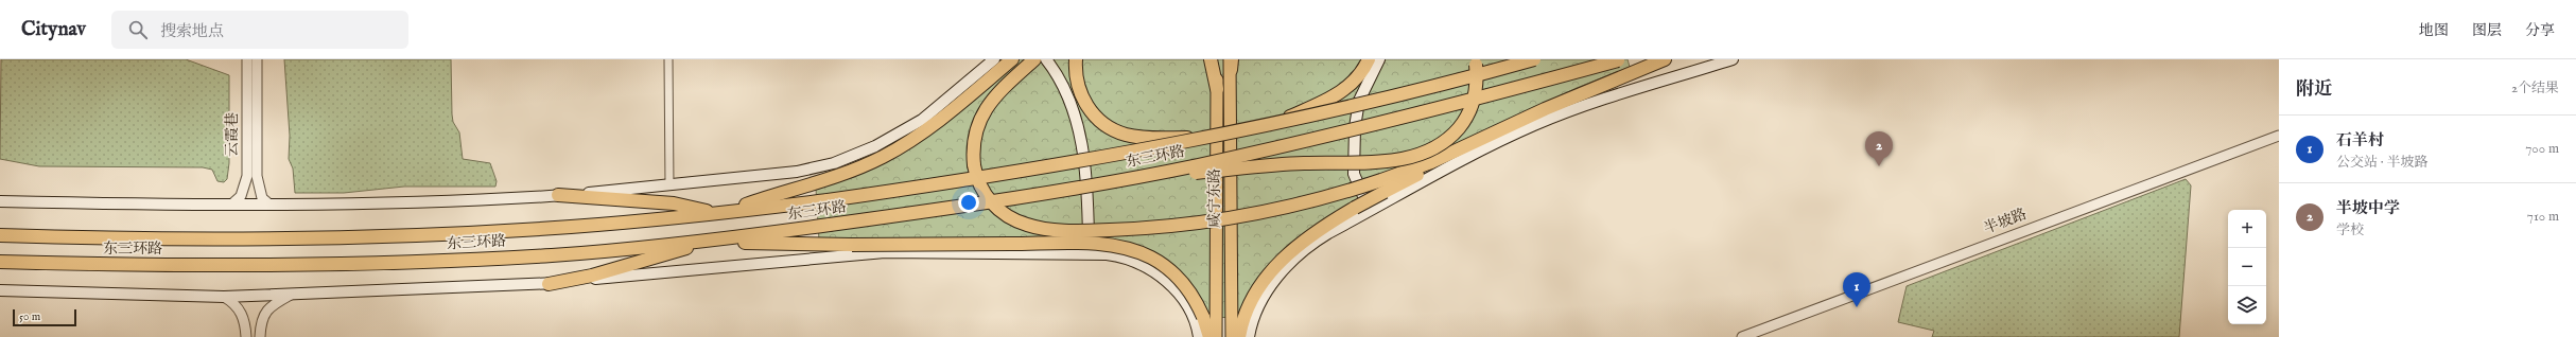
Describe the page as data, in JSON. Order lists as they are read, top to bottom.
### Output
{
  "streets": {
    "highway": ["东三环路"],
    "main road": ["咸宁东路"],
    "street": ["云霞巷", "半坡路"]
  },
  "scale_bar": "50 m",
  "page": {
    "header": "Citynav",
    "search": "搜索地点",
    "nav": ["地图", "图层", "分享"],
    "heading": ["附近", "2个结果"],
    "list": [
      {
        "mark": "1",
        "name": "石羊村",
        "note": "公交站 · 半坡路",
        "value": "700 m"
      },
      {
        "mark": "2",
        "name": "半坡中学",
        "note": "学校",
        "value": "710 m"
      }
    ],
    "pins": ["2", "1"],
    "map_buttons": ["+", "−"],
    "scale": "50 m"
  }
}
